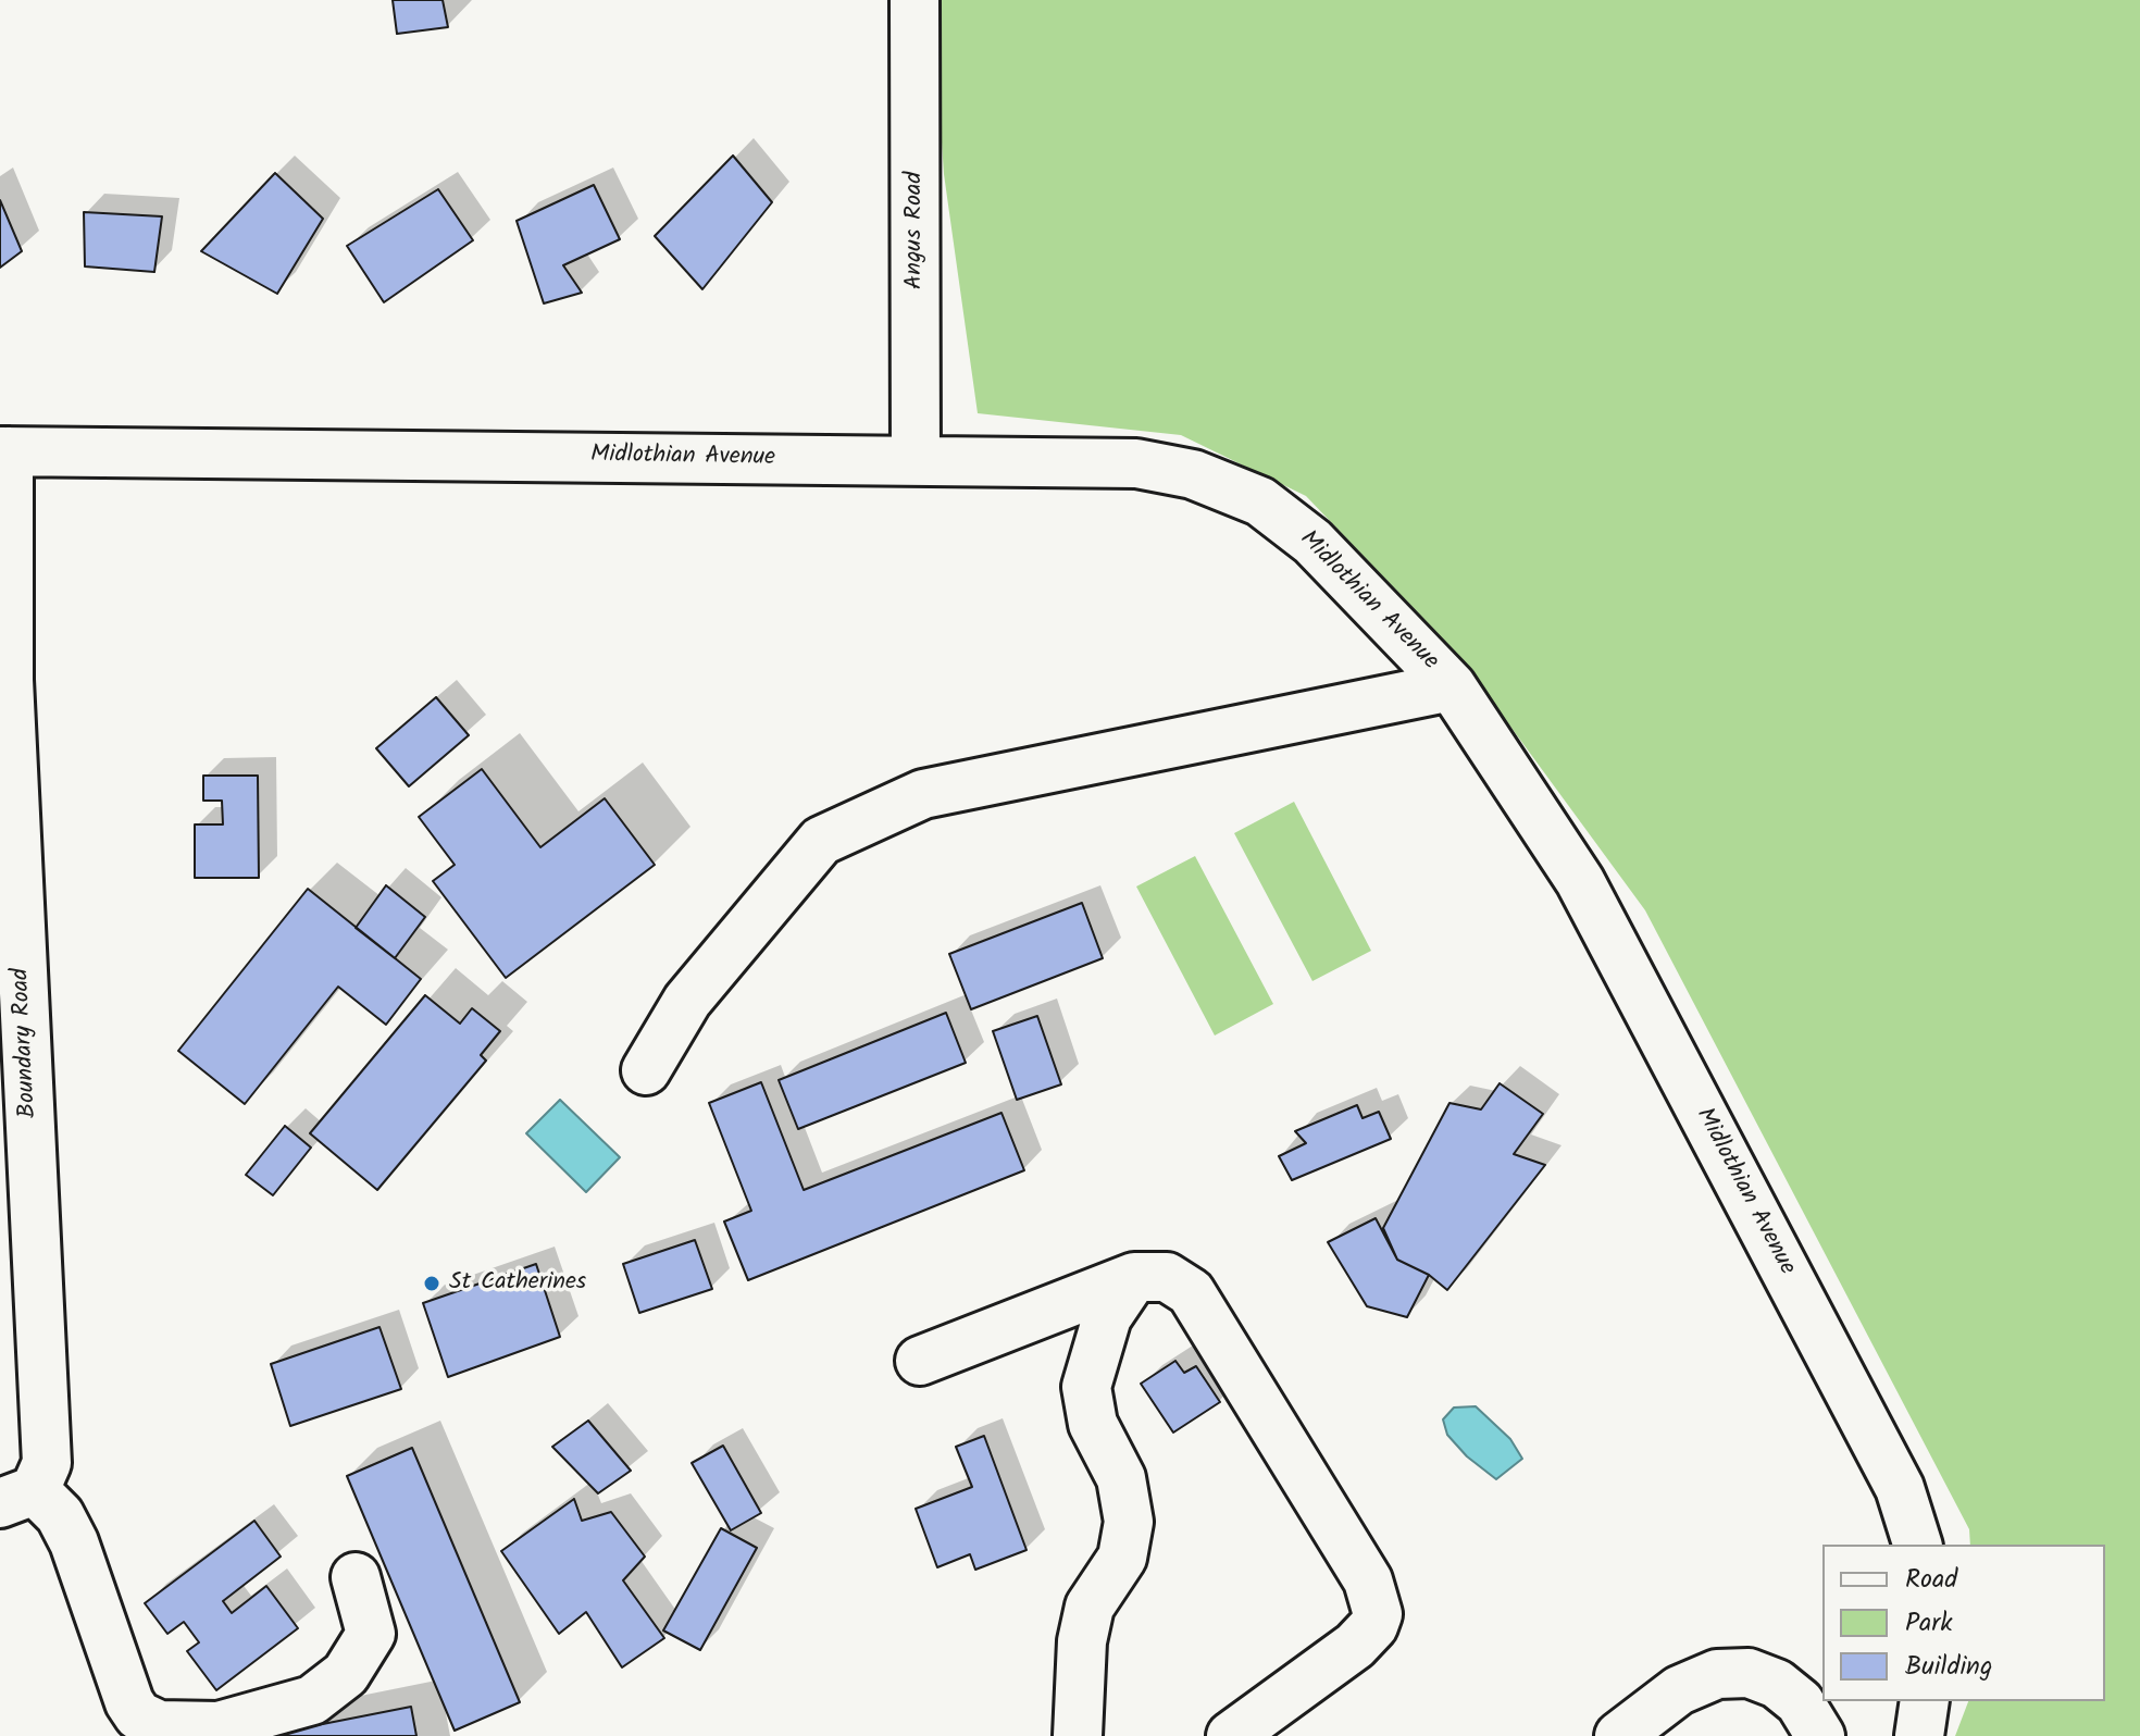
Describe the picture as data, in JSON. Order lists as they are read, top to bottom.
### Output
{
  "streets": {
    "street": ["Angus Road", "Midlothian Avenue", "Boundary Road"]
  },
  "crossings": [
    ["Angus Road", "Midlothian Avenue"],
    ["Midlothian Avenue", "Boundary Road"]
  ],
  "places": ["St Catherines"],
  "legend": ["Road", "Park", "Building"]
}
